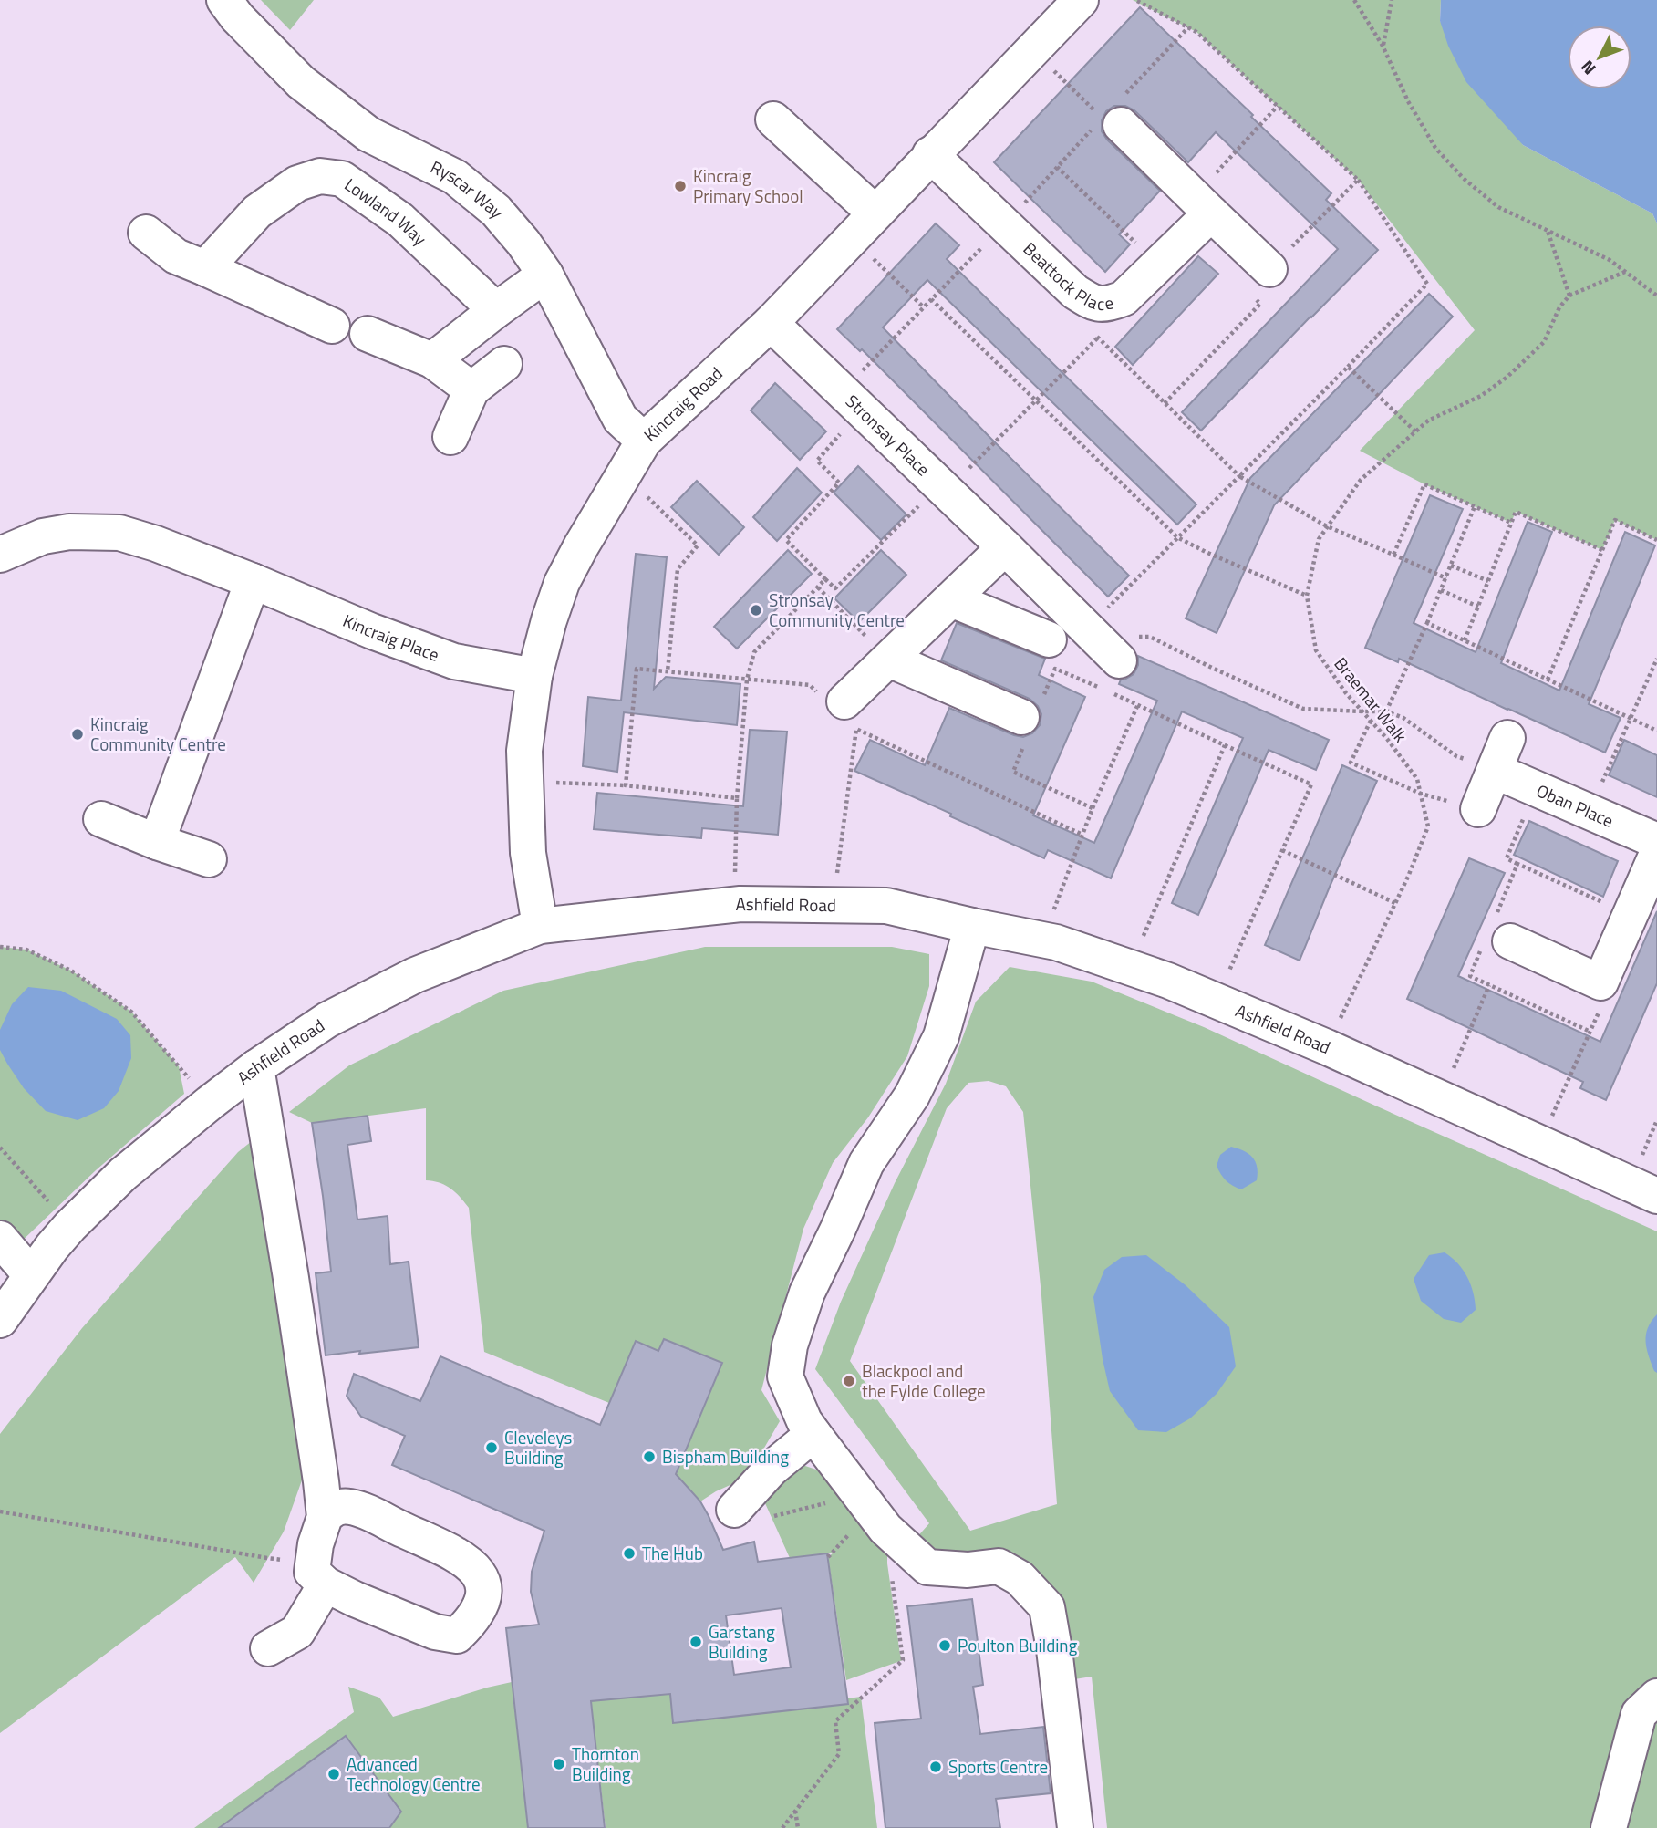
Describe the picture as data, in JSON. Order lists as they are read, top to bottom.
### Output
{
  "streets": {
    "street": [
      "Ryscar Way",
      "Lowland Way",
      "Beattock Place",
      "Kincraig Road",
      "Stronsay Place",
      "Kincraig Place",
      "Oban Place",
      "Ashfield Road"
    ],
    "path": ["Braemar Walk"]
  },
  "crossings": [
    ["Ryscar Way", "Kincraig Road"],
    ["Beattock Place", "Kincraig Road"],
    ["Kincraig Road", "Stronsay Place"],
    ["Kincraig Road", "Kincraig Place"],
    ["Kincraig Road", "Ashfield Road"],
    ["Braemar Walk", "Ashfield Road"]
  ],
  "places": [
    "Kincraig Primary School",
    "Stronsay Community Centre",
    "Kincraig Community Centre",
    "Blackpool and the Fylde College",
    "Cleveleys Building",
    "Bispham Building",
    "The Hub",
    "Garstang Building",
    "Poulton Building",
    "Thornton Building",
    "Sports Centre",
    "Advanced Technology Centre"
  ],
  "north": "bottom left"
}
